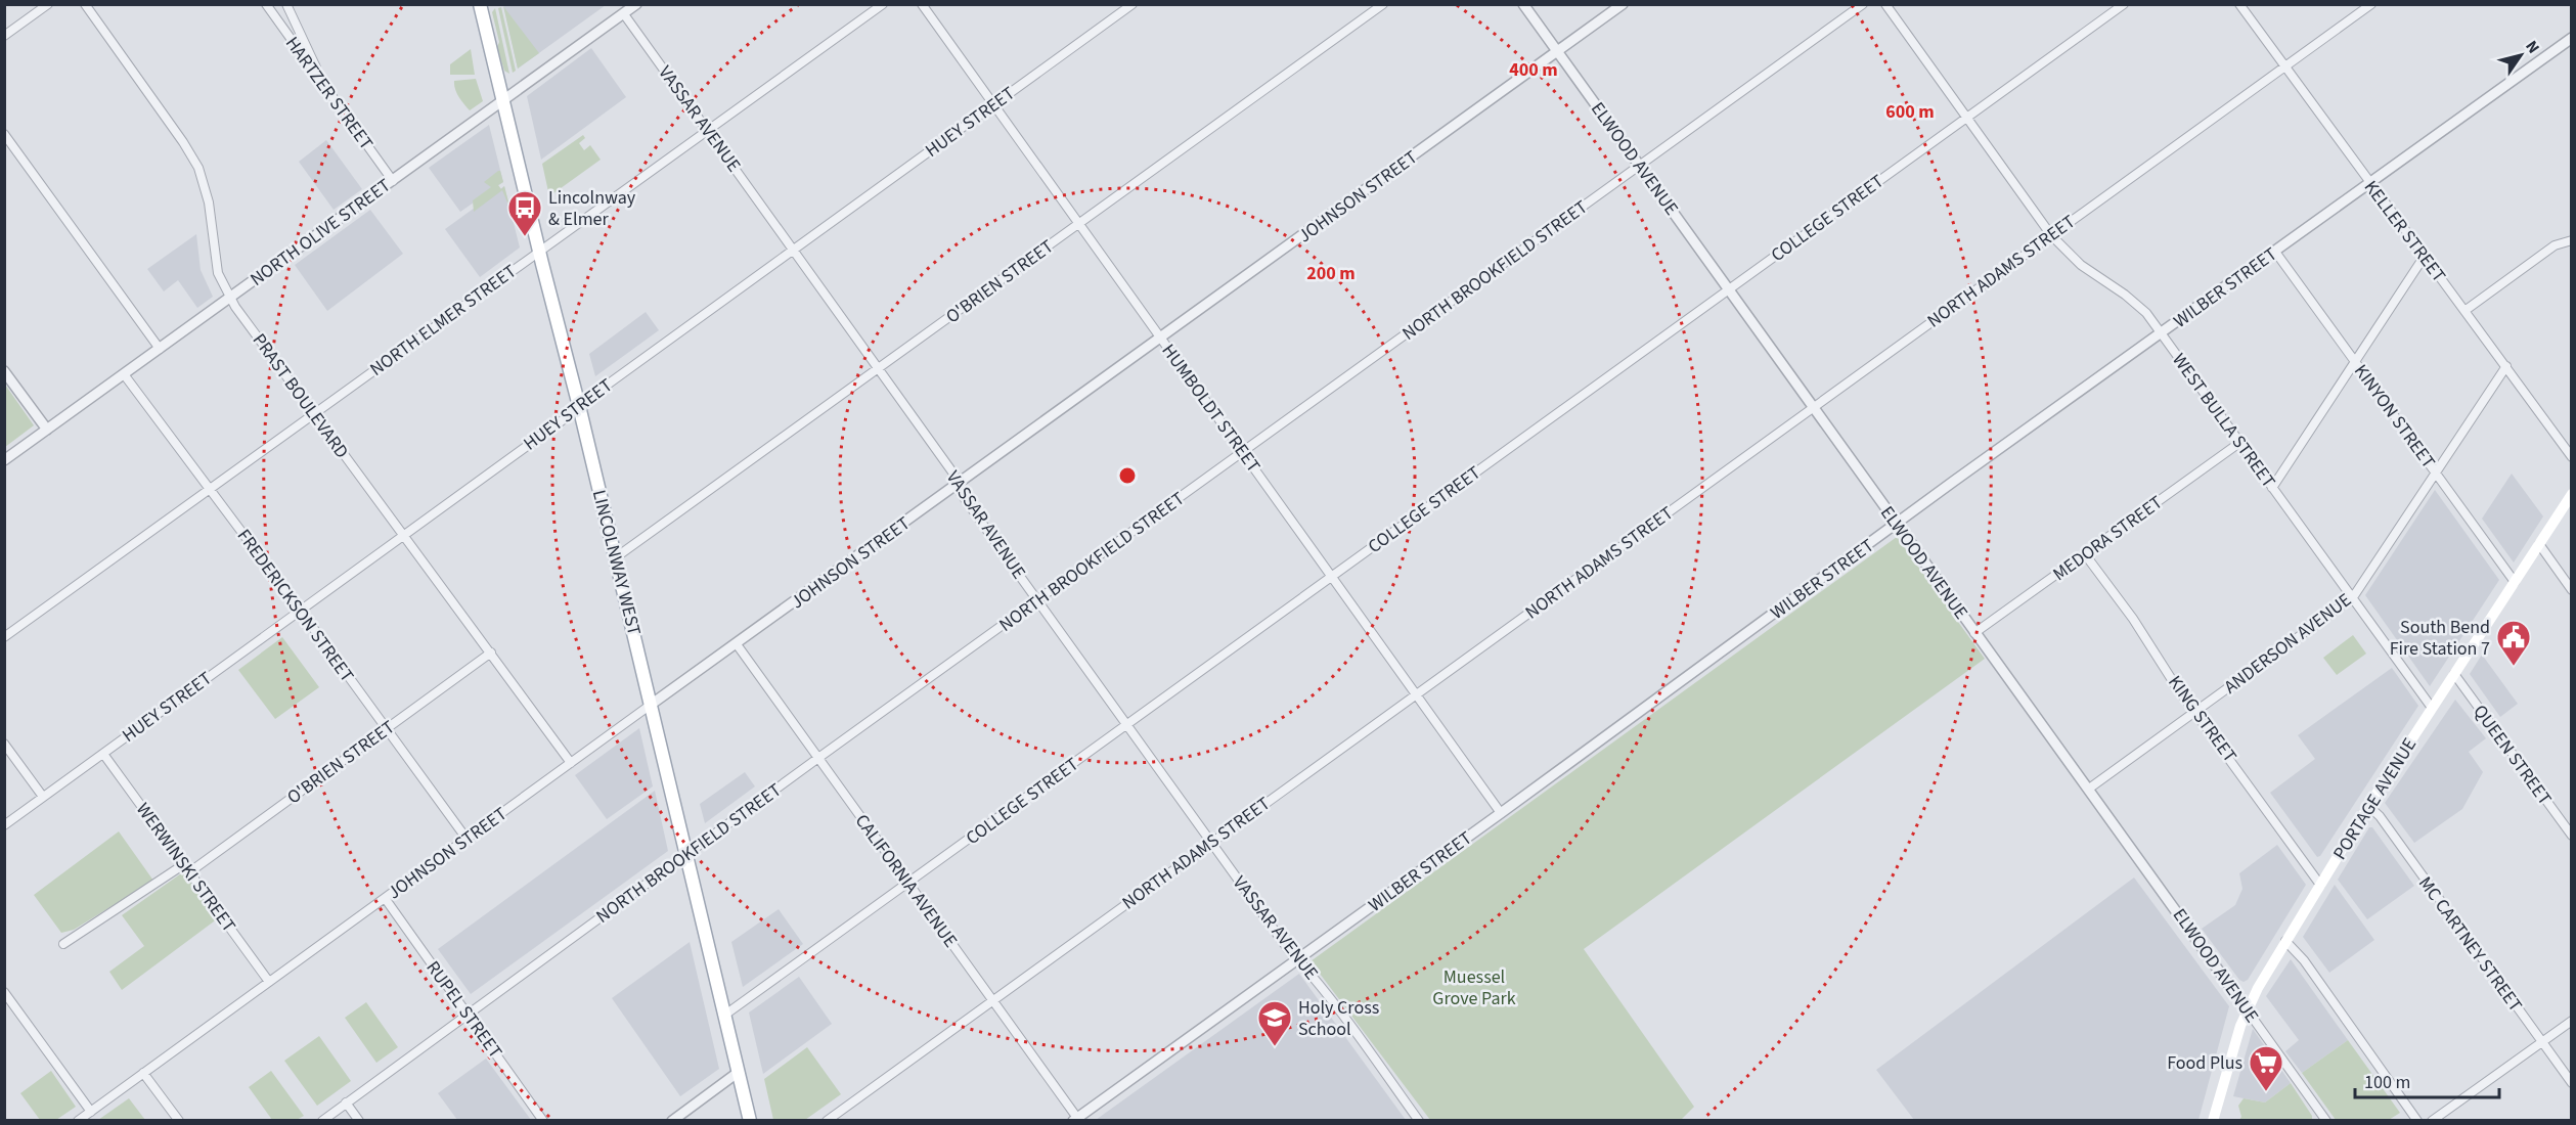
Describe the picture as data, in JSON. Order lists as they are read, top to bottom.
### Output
{
  "streets": {
    "main road": ["LINCOLNWAY WEST", "PORTAGE AVENUE"],
    "street": [
      "HARTZER STREET",
      "VASSAR AVENUE",
      "HUEY STREET",
      "ELWOOD AVENUE",
      "JOHNSON STREET",
      "COLLEGE STREET",
      "KELLER STREET",
      "NORTH OLIVE STREET",
      "NORTH BROOKFIELD STREET",
      "NORTH ADAMS STREET",
      "O'BRIEN STREET",
      "WILBER STREET",
      "NORTH ELMER STREET",
      "PRAST BOULEVARD",
      "HUMBOLDT STREET",
      "KINYON STREET",
      "WEST BULLA STREET",
      "MEDORA STREET",
      "FREDERICKSON STREET",
      "ANDERSON AVENUE",
      "KING STREET",
      "QUEEN STREET",
      "WERWINSKI STREET",
      "CALIFORNIA AVENUE",
      "MC CARTNEY STREET",
      "RUPEL STREET"
    ]
  },
  "crossings": [
    ["HARTZER STREET", "NORTH OLIVE STREET"],
    ["VASSAR AVENUE", "HUEY STREET"],
    ["VASSAR AVENUE", "JOHNSON STREET"],
    ["VASSAR AVENUE", "COLLEGE STREET"],
    ["VASSAR AVENUE", "NORTH OLIVE STREET"],
    ["VASSAR AVENUE", "NORTH BROOKFIELD STREET"],
    ["VASSAR AVENUE", "NORTH ADAMS STREET"],
    ["VASSAR AVENUE", "O'BRIEN STREET"],
    ["VASSAR AVENUE", "WILBER STREET"],
    ["VASSAR AVENUE", "NORTH ELMER STREET"],
    ["HUEY STREET", "PRAST BOULEVARD"],
    ["HUEY STREET", "HUMBOLDT STREET"],
    ["HUEY STREET", "LINCOLNWAY WEST"],
    ["HUEY STREET", "FREDERICKSON STREET"],
    ["HUEY STREET", "WERWINSKI STREET"],
    ["ELWOOD AVENUE", "JOHNSON STREET"],
    ["ELWOOD AVENUE", "COLLEGE STREET"],
    ["ELWOOD AVENUE", "NORTH BROOKFIELD STREET"],
    ["ELWOOD AVENUE", "NORTH ADAMS STREET"],
    ["ELWOOD AVENUE", "WILBER STREET"],
    ["ELWOOD AVENUE", "MEDORA STREET"],
    ["ELWOOD AVENUE", "ANDERSON AVENUE"],
    ["ELWOOD AVENUE", "PORTAGE AVENUE"],
    ["JOHNSON STREET", "PRAST BOULEVARD"],
    ["JOHNSON STREET", "HUMBOLDT STREET"],
    ["JOHNSON STREET", "LINCOLNWAY WEST"],
    ["JOHNSON STREET", "FREDERICKSON STREET"],
    ["JOHNSON STREET", "WERWINSKI STREET"],
    ["JOHNSON STREET", "CALIFORNIA AVENUE"],
    ["JOHNSON STREET", "RUPEL STREET"],
    ["COLLEGE STREET", "HUMBOLDT STREET"],
    ["COLLEGE STREET", "WEST BULLA STREET"],
    ["COLLEGE STREET", "LINCOLNWAY WEST"],
    ["COLLEGE STREET", "CALIFORNIA AVENUE"],
    ["KELLER STREET", "NORTH ADAMS STREET"],
    ["KELLER STREET", "WILBER STREET"],
    ["KELLER STREET", "ANDERSON AVENUE"],
    ["NORTH OLIVE STREET", "PRAST BOULEVARD"],
    ["NORTH OLIVE STREET", "LINCOLNWAY WEST"],
    ["NORTH OLIVE STREET", "FREDERICKSON STREET"],
    ["NORTH BROOKFIELD STREET", "HUMBOLDT STREET"],
    ["NORTH BROOKFIELD STREET", "LINCOLNWAY WEST"],
    ["NORTH BROOKFIELD STREET", "CALIFORNIA AVENUE"],
    ["NORTH BROOKFIELD STREET", "RUPEL STREET"],
    ["NORTH ADAMS STREET", "HUMBOLDT STREET"],
    ["NORTH ADAMS STREET", "WEST BULLA STREET"],
    ["NORTH ADAMS STREET", "CALIFORNIA AVENUE"],
    ["O'BRIEN STREET", "PRAST BOULEVARD"],
    ["O'BRIEN STREET", "HUMBOLDT STREET"],
    ["O'BRIEN STREET", "LINCOLNWAY WEST"],
    ["O'BRIEN STREET", "FREDERICKSON STREET"],
    ["O'BRIEN STREET", "WERWINSKI STREET"],
    ["WILBER STREET", "HUMBOLDT STREET"],
    ["WILBER STREET", "KINYON STREET"],
    ["WILBER STREET", "WEST BULLA STREET"],
    ["WILBER STREET", "CALIFORNIA AVENUE"],
    ["NORTH ELMER STREET", "PRAST BOULEVARD"],
    ["NORTH ELMER STREET", "LINCOLNWAY WEST"],
    ["NORTH ELMER STREET", "FREDERICKSON STREET"],
    ["KINYON STREET", "ANDERSON AVENUE"],
    ["KINYON STREET", "PORTAGE AVENUE"],
    ["WEST BULLA STREET", "MEDORA STREET"],
    ["WEST BULLA STREET", "ANDERSON AVENUE"],
    ["WEST BULLA STREET", "PORTAGE AVENUE"],
    ["MEDORA STREET", "KING STREET"],
    ["ANDERSON AVENUE", "KING STREET"],
    ["KING STREET", "PORTAGE AVENUE"],
    ["QUEEN STREET", "PORTAGE AVENUE"],
    ["PORTAGE AVENUE", "MC CARTNEY STREET"]
  ],
  "parks": ["Muessel Grove Park"],
  "places": {
    "bus stop": ["Lincolnway & Elmer"],
    "public building": ["South Bend Fire Station 7"],
    "school or university": ["Holy Cross School"],
    "supermarket": ["Food Plus"]
  },
  "scale_bar": "100 m",
  "north": "top right",
  "rings": ["400 m", "600 m", "200 m"]
}
